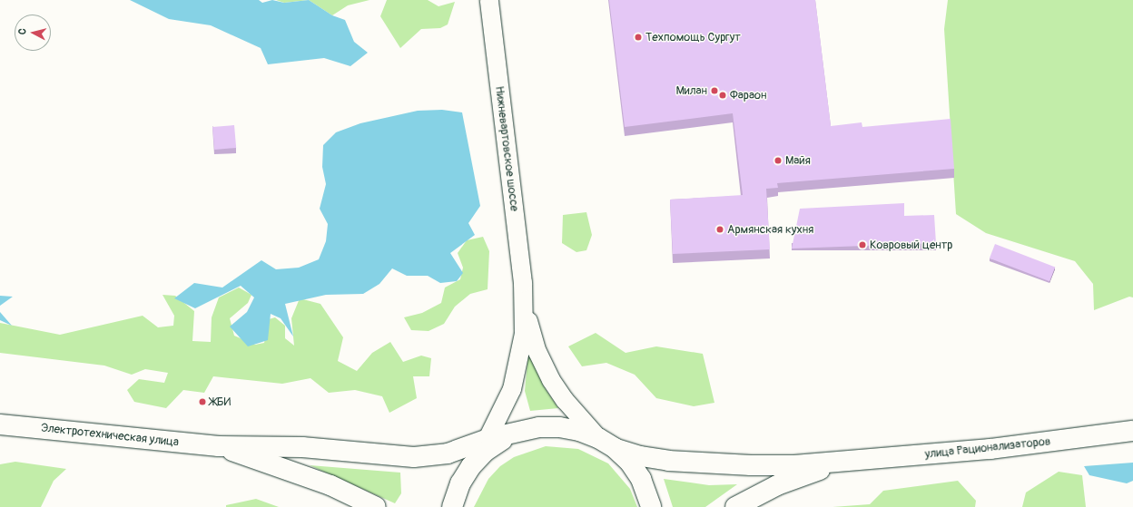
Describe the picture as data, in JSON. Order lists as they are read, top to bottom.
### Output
{
  "streets": {
    "main road": ["Электротехническая улица", "улица Рационализаторов"],
    "street": ["Нижневартовское шоссе"]
  },
  "places": [
    "Техпомощь Сургут",
    "Милан",
    "Фараон",
    "Майя",
    "Армянская кухня",
    "Ковровый центр",
    "ЖБИ"
  ],
  "north": "left"
}
